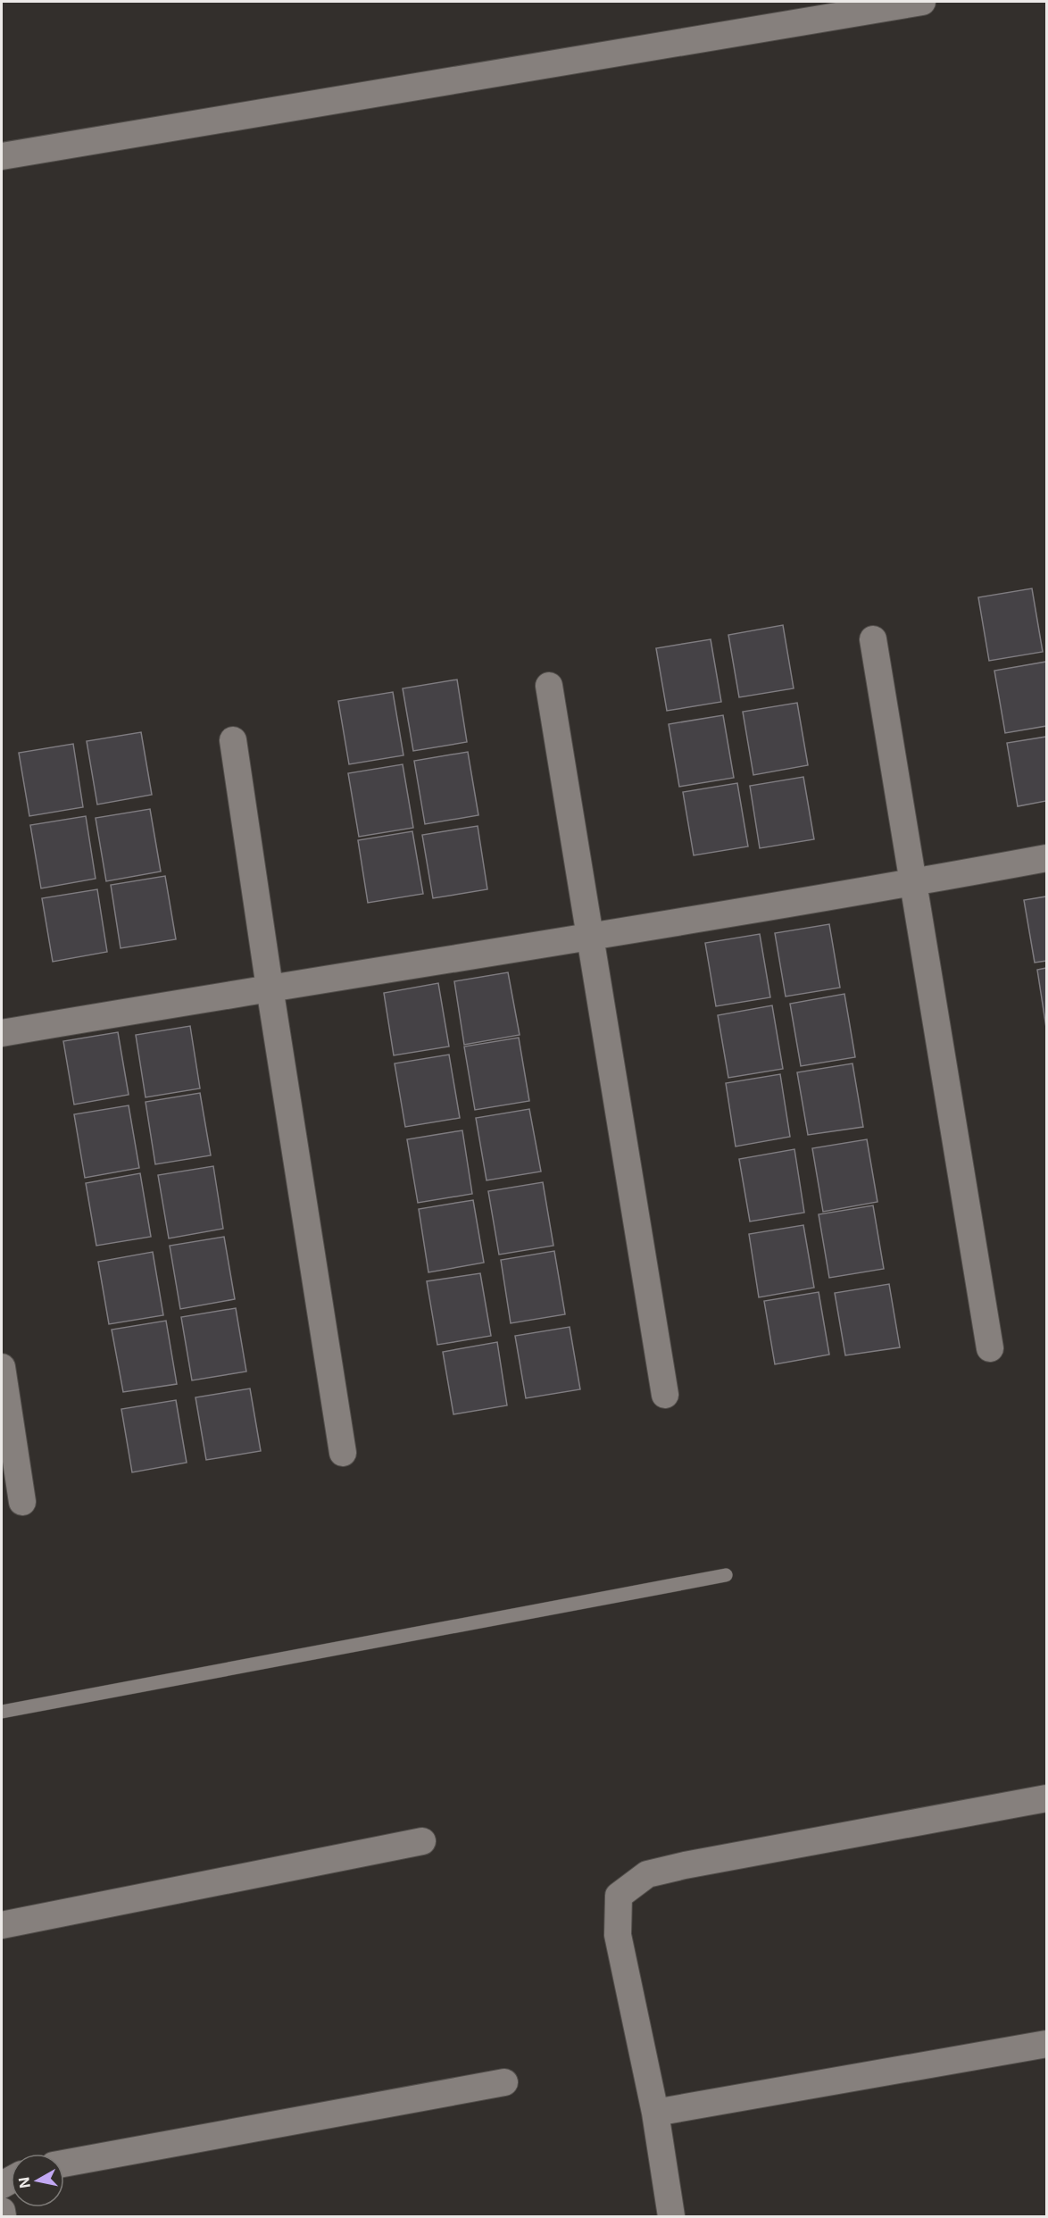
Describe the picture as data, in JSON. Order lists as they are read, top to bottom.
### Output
{
  "north": "left"
}
